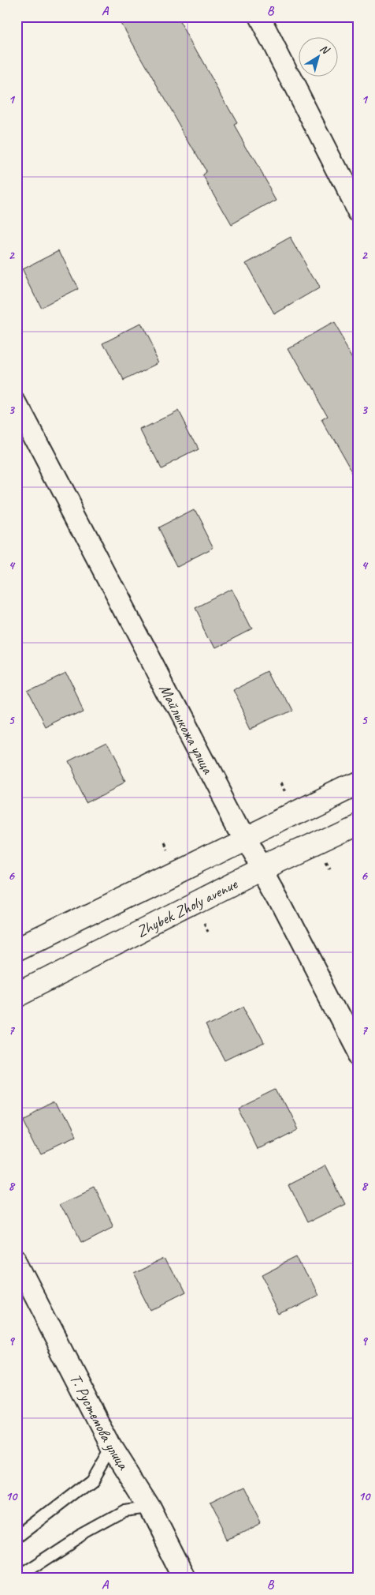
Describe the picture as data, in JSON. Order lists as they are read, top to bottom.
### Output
{
  "streets": {
    "street": ["Майлыкожа улица", "Zhybek Zholy avenue", "Т. Рустемова улица"]
  },
  "crossings": [
    ["Майлыкожа улица", "Zhybek Zholy avenue"]
  ],
  "north": "top right",
  "grid": {
    "columns": ["A", "B"],
    "rows": [
      "1",
      "2",
      "3",
      "4",
      "5",
      "6",
      "7",
      "8",
      "9",
      "10"
    ]
  }
}
